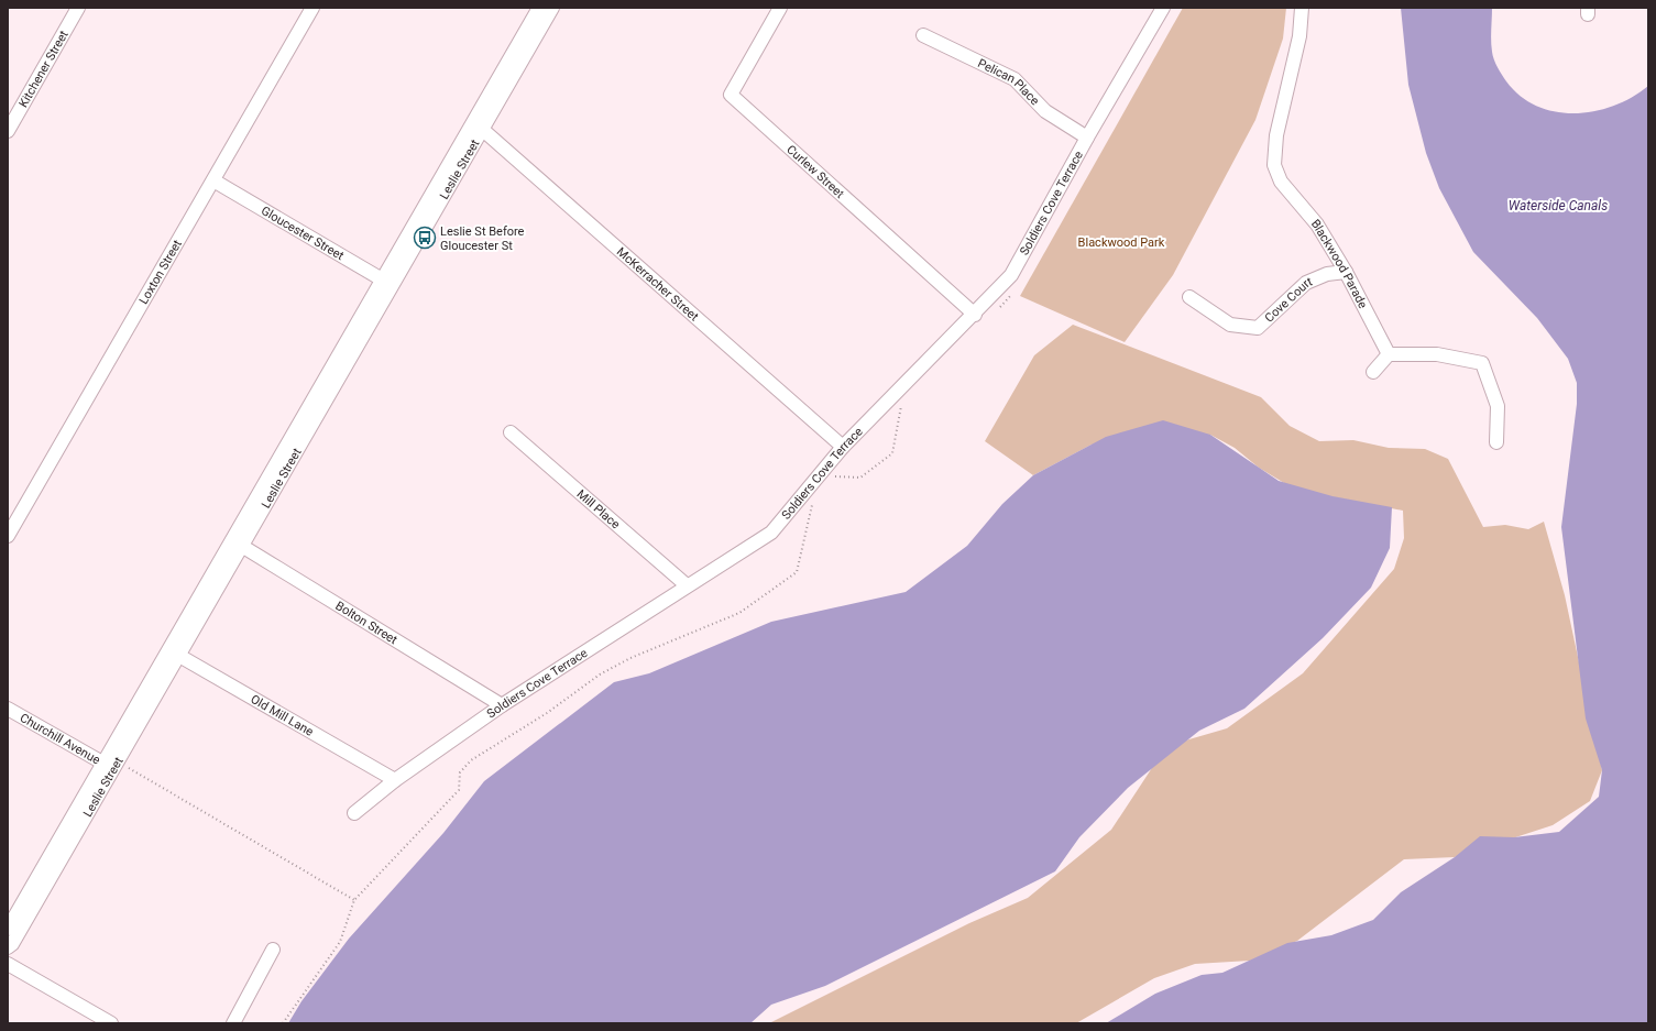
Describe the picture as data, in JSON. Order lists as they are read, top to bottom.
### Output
{
  "streets": {
    "street": [
      "Kitchener Street",
      "Pelican Place",
      "Leslie Street",
      "Curlew Street",
      "Soldiers Cove Terrace",
      "Gloucester Street",
      "Blackwood Parade",
      "Loxton Street",
      "McKerracher Street",
      "Cove Court",
      "Mill Place",
      "Bolton Street",
      "Old Mill Lane",
      "Churchill Avenue"
    ]
  },
  "crossings": [
    ["Pelican Place", "Soldiers Cove Terrace"],
    ["Leslie Street", "Gloucester Street"],
    ["Leslie Street", "McKerracher Street"],
    ["Leslie Street", "Bolton Street"],
    ["Leslie Street", "Old Mill Lane"],
    ["Leslie Street", "Churchill Avenue"],
    ["Curlew Street", "Soldiers Cove Terrace"],
    ["Soldiers Cove Terrace", "McKerracher Street"],
    ["Soldiers Cove Terrace", "Mill Place"],
    ["Soldiers Cove Terrace", "Bolton Street"],
    ["Soldiers Cove Terrace", "Old Mill Lane"],
    ["Gloucester Street", "Loxton Street"],
    ["Blackwood Parade", "Cove Court"]
  ],
  "water": ["Waterside Canals"],
  "parks": ["Blackwood Park"],
  "places": {
    "bus stop": ["Leslie St Before Gloucester St"]
  }
}
